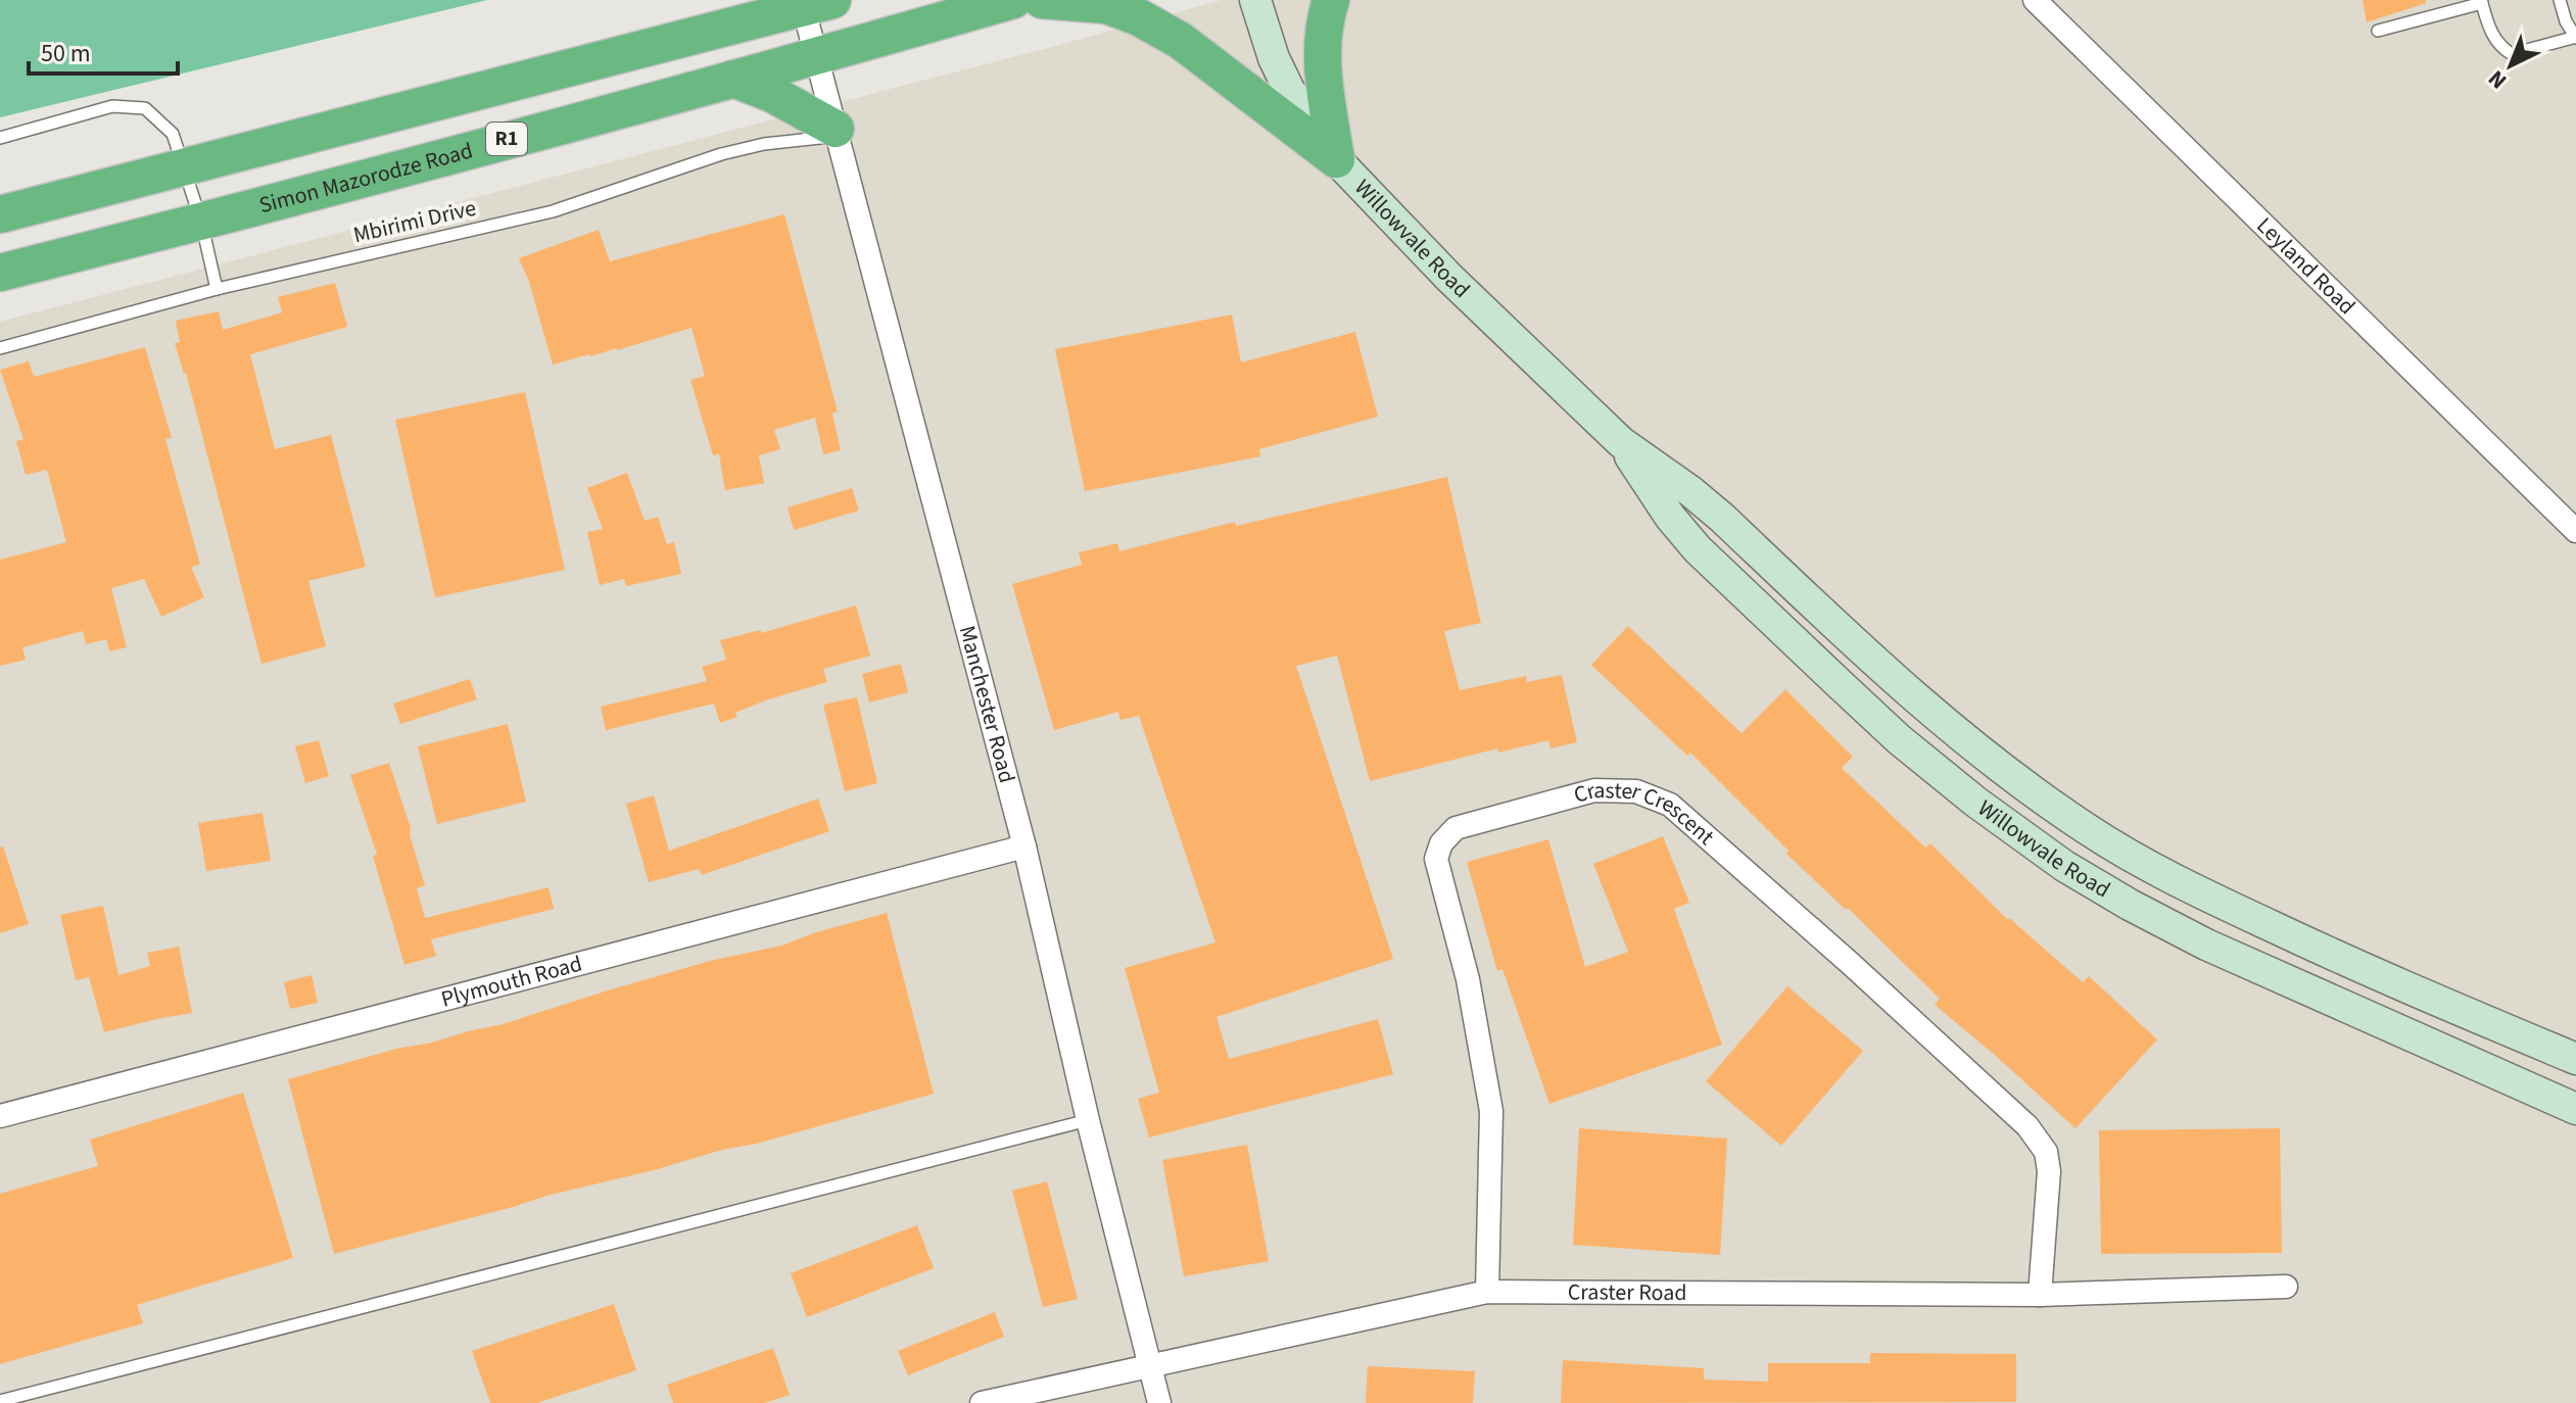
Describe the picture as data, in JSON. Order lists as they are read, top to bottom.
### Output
{
  "streets": {
    "highway": ["R1", "Simon Mazorodze Road"],
    "main road": ["Willowvale Road"],
    "street": [
      "Leyland Road",
      "Manchester Road",
      "Craster Crescent",
      "Plymouth Road",
      "Craster Road"
    ],
    "lane": ["Mbirimi Drive"]
  },
  "crossings": [
    ["R1", "Manchester Road"],
    ["Simon Mazorodze Road", "Manchester Road"],
    ["Mbirimi Drive", "Manchester Road"],
    ["Manchester Road", "Plymouth Road"],
    ["Manchester Road", "Craster Road"],
    ["Craster Crescent", "Craster Road"]
  ],
  "scale_bar": "50 m",
  "north": "bottom left"
}
